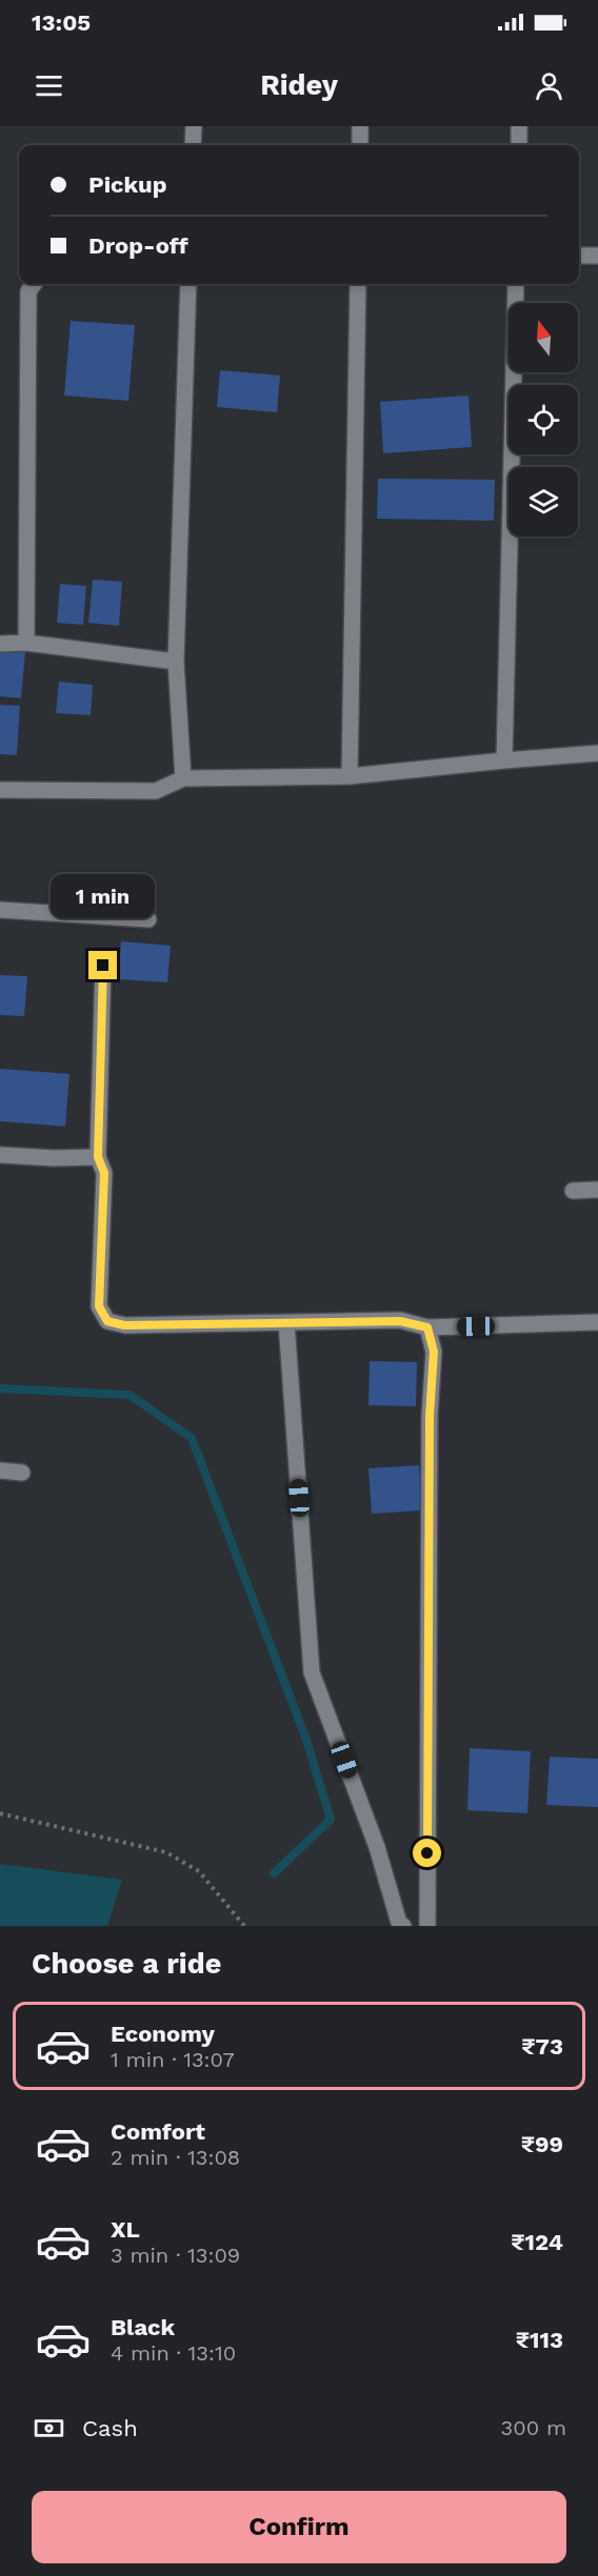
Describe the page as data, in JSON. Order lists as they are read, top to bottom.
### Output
{
  "north": "top",
  "page": {
    "status": "13:05",
    "header": "Ridey",
    "banner": ["Pickup", "Drop-off"],
    "bubble": "1 min",
    "heading": "Choose a ride",
    "list": [
      {
        "name": "Economy",
        "note": "1 min · 13:07",
        "value": "₹73"
      },
      {
        "name": "Comfort",
        "note": "2 min · 13:08",
        "value": "₹99"
      },
      {
        "name": "XL",
        "note": "3 min · 13:09",
        "value": "₹124"
      },
      {
        "name": "Black",
        "note": "4 min · 13:10",
        "value": "₹113"
      }
    ],
    "pay": ["Cash", "300 m"],
    "buttons": "Confirm"
  }
}
